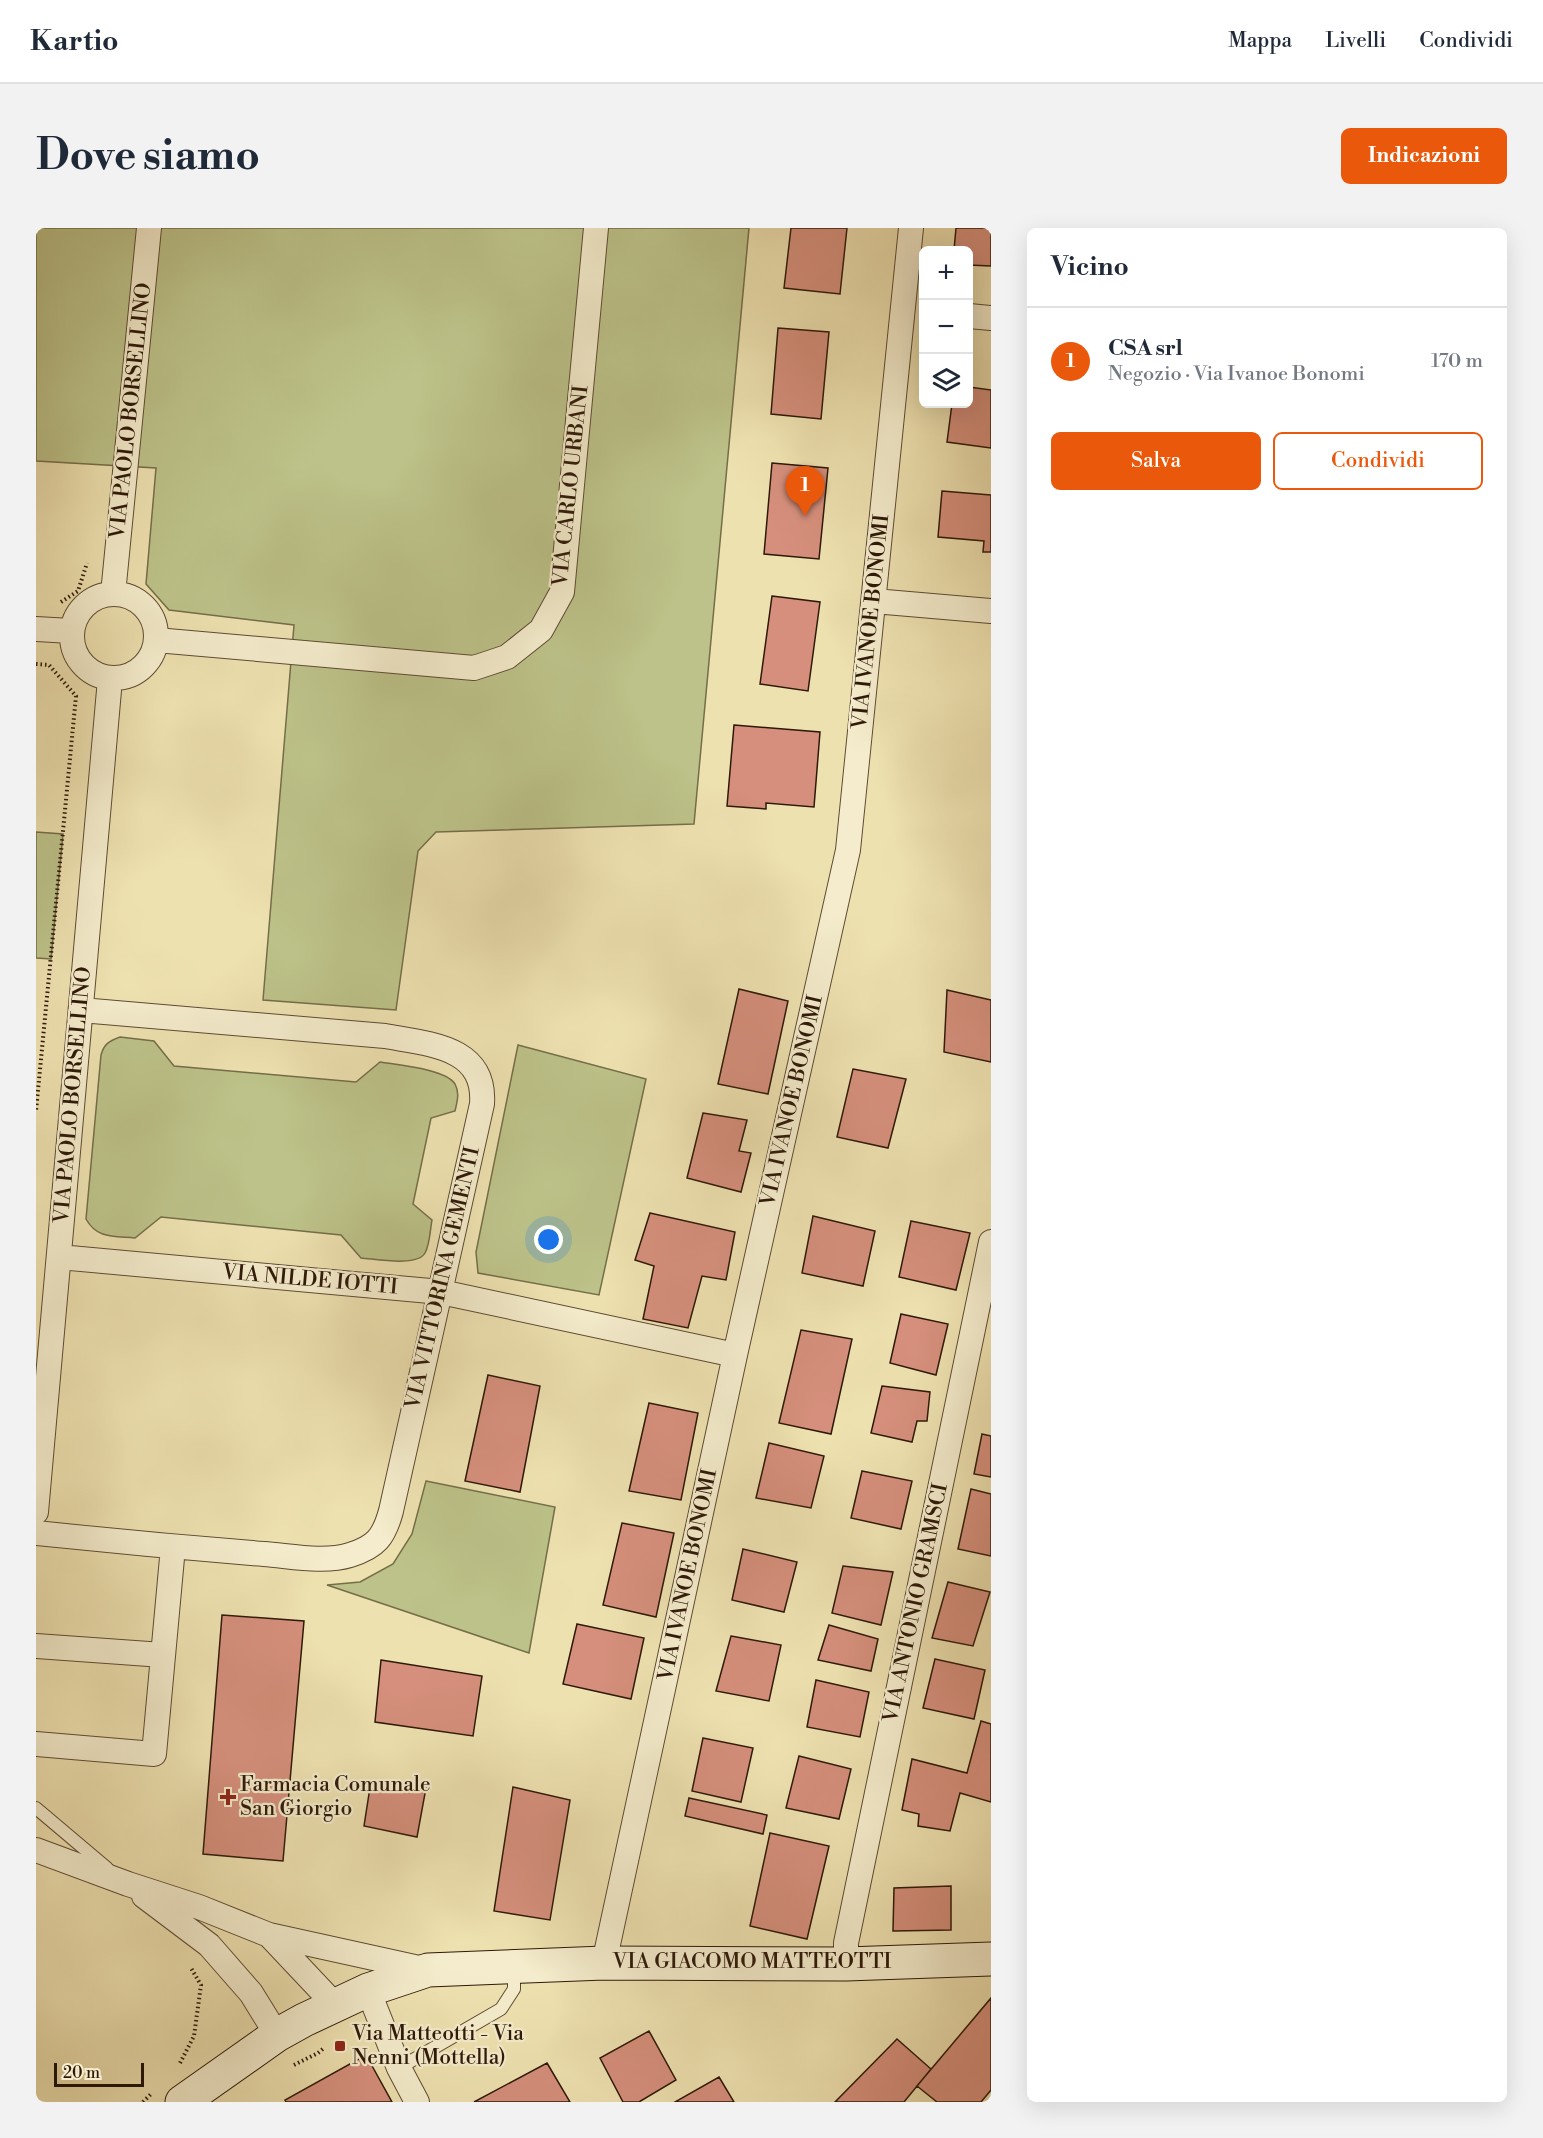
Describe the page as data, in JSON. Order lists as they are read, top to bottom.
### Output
{
  "streets": {
    "street": [
      "VIA PAOLO BORSELLINO",
      "VIA CARLO URBANI",
      "VIA IVANOE BONOMI",
      "VIA VITTORINA GEMENTI",
      "VIA NILDE IOTTI",
      "VIA ANTONIO GRAMSCI",
      "VIA GIACOMO MATTEOTTI"
    ]
  },
  "crossings": [
    ["VIA PAOLO BORSELLINO", "VIA CARLO URBANI"],
    ["VIA PAOLO BORSELLINO", "VIA VITTORINA GEMENTI"],
    ["VIA PAOLO BORSELLINO", "VIA NILDE IOTTI"],
    ["VIA IVANOE BONOMI", "VIA NILDE IOTTI"],
    ["VIA IVANOE BONOMI", "VIA GIACOMO MATTEOTTI"],
    ["VIA VITTORINA GEMENTI", "VIA NILDE IOTTI"],
    ["VIA ANTONIO GRAMSCI", "VIA GIACOMO MATTEOTTI"]
  ],
  "places": {
    "health": ["Farmacia Comunale San Giorgio"],
    "transit": ["Via Matteotti - Via Nenni (Mottella)"]
  },
  "scale_bar": "20 m",
  "page": {
    "header": "Kartio",
    "nav": ["Mappa", "Livelli", "Condividi"],
    "buttons": [
      "Indicazioni",
      ["Salva", "Condividi"]
    ],
    "title": "Dove siamo",
    "heading": "Vicino",
    "map_buttons": ["+", "−"],
    "list": [
      {
        "mark": "1",
        "name": "CSA srl",
        "note": "Negozio · Via Ivanoe Bonomi",
        "value": "170 m"
      }
    ],
    "pins": "1",
    "scale": "20 m"
  }
}
